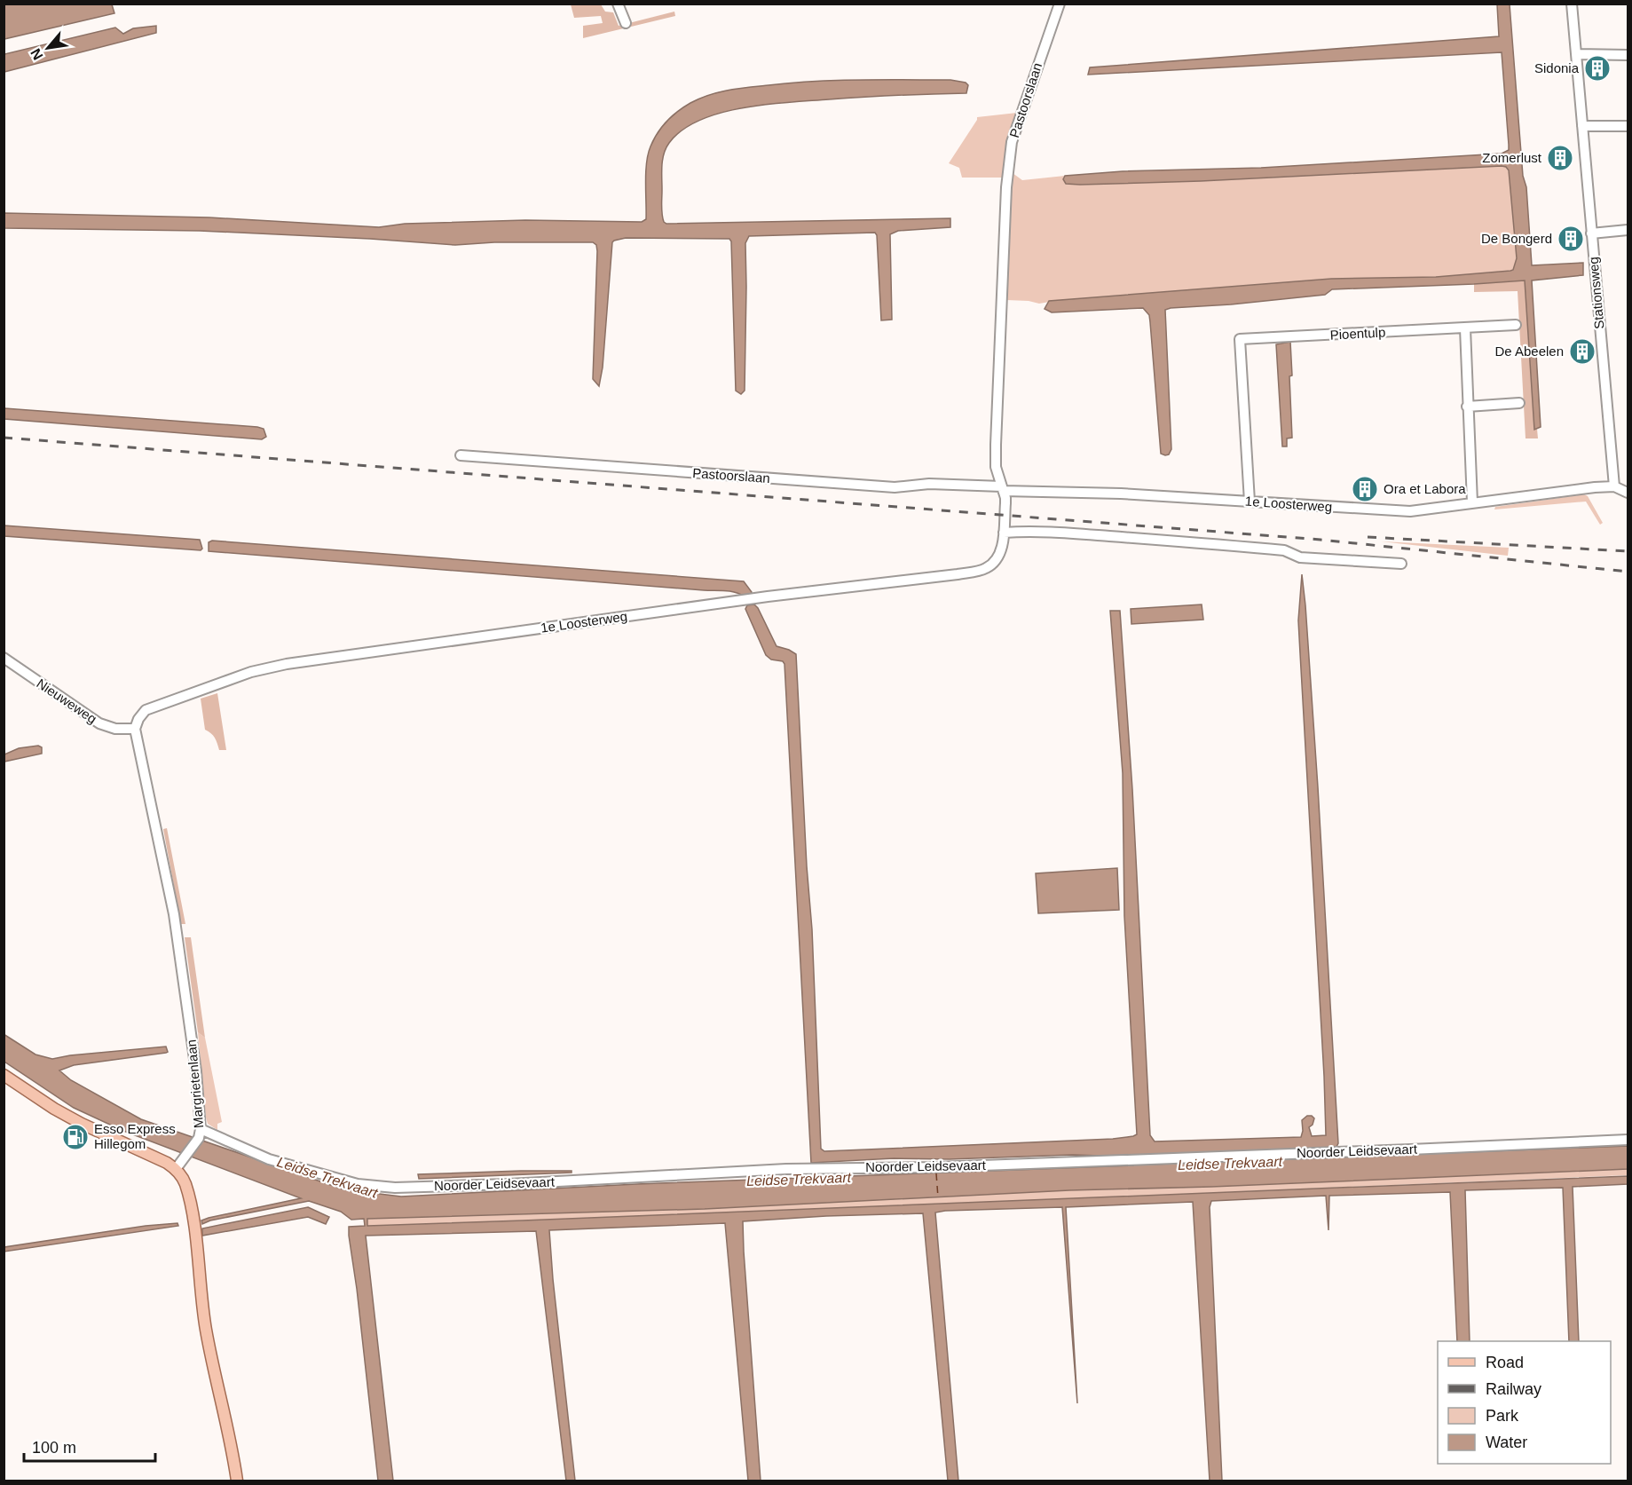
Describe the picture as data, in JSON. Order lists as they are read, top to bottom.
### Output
{
  "streets": {
    "street": [
      "Pastoorslaan",
      "Stationsweg",
      "Pioentulp",
      "1e Loosterweg",
      "Nieuweweg",
      "Margrietenlaan",
      "Noorder Leidsevaart"
    ]
  },
  "crossings": [
    ["Pastoorslaan", "1e Loosterweg"],
    ["Stationsweg", "1e Loosterweg"],
    ["Pioentulp", "1e Loosterweg"],
    ["1e Loosterweg", "Nieuweweg"],
    ["1e Loosterweg", "Margrietenlaan"],
    ["Nieuweweg", "Margrietenlaan"],
    ["Margrietenlaan", "Noorder Leidsevaart"]
  ],
  "water": ["Leidse Trekvaart"],
  "places": {
    "building": [
      "Sidonia",
      "Zomerlust",
      "De Bongerd",
      "De Abeelen",
      "Ora et Labora"
    ],
    "fuel station": ["Esso Express Hillegom"]
  },
  "legend": [
    "Road",
    "Railway",
    "Park",
    "Water"
  ],
  "scale_bar": "100 m",
  "north": "bottom left"
}
